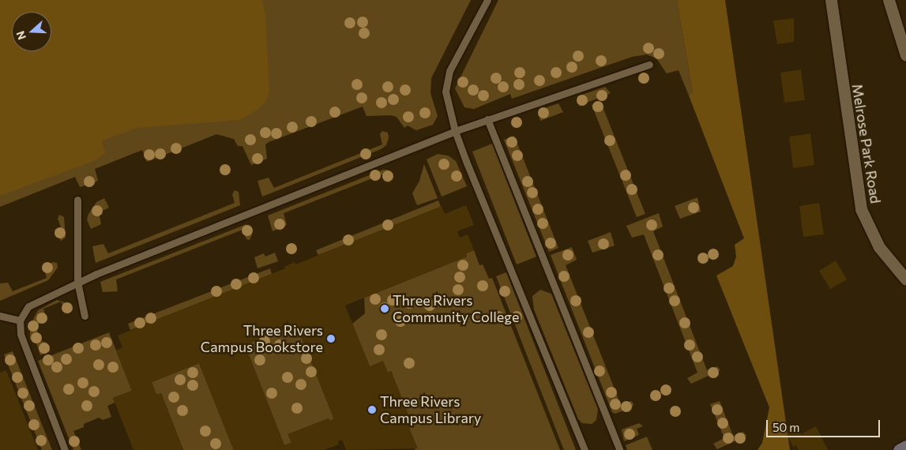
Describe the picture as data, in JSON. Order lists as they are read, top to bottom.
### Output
{
  "streets": {
    "street": ["Melrose Park Road"]
  },
  "places": ["Three Rivers Community College", "Three Rivers Campus Bookstore", "Three Rivers Campus Library"],
  "scale_bar": "50 m",
  "north": "left"
}
